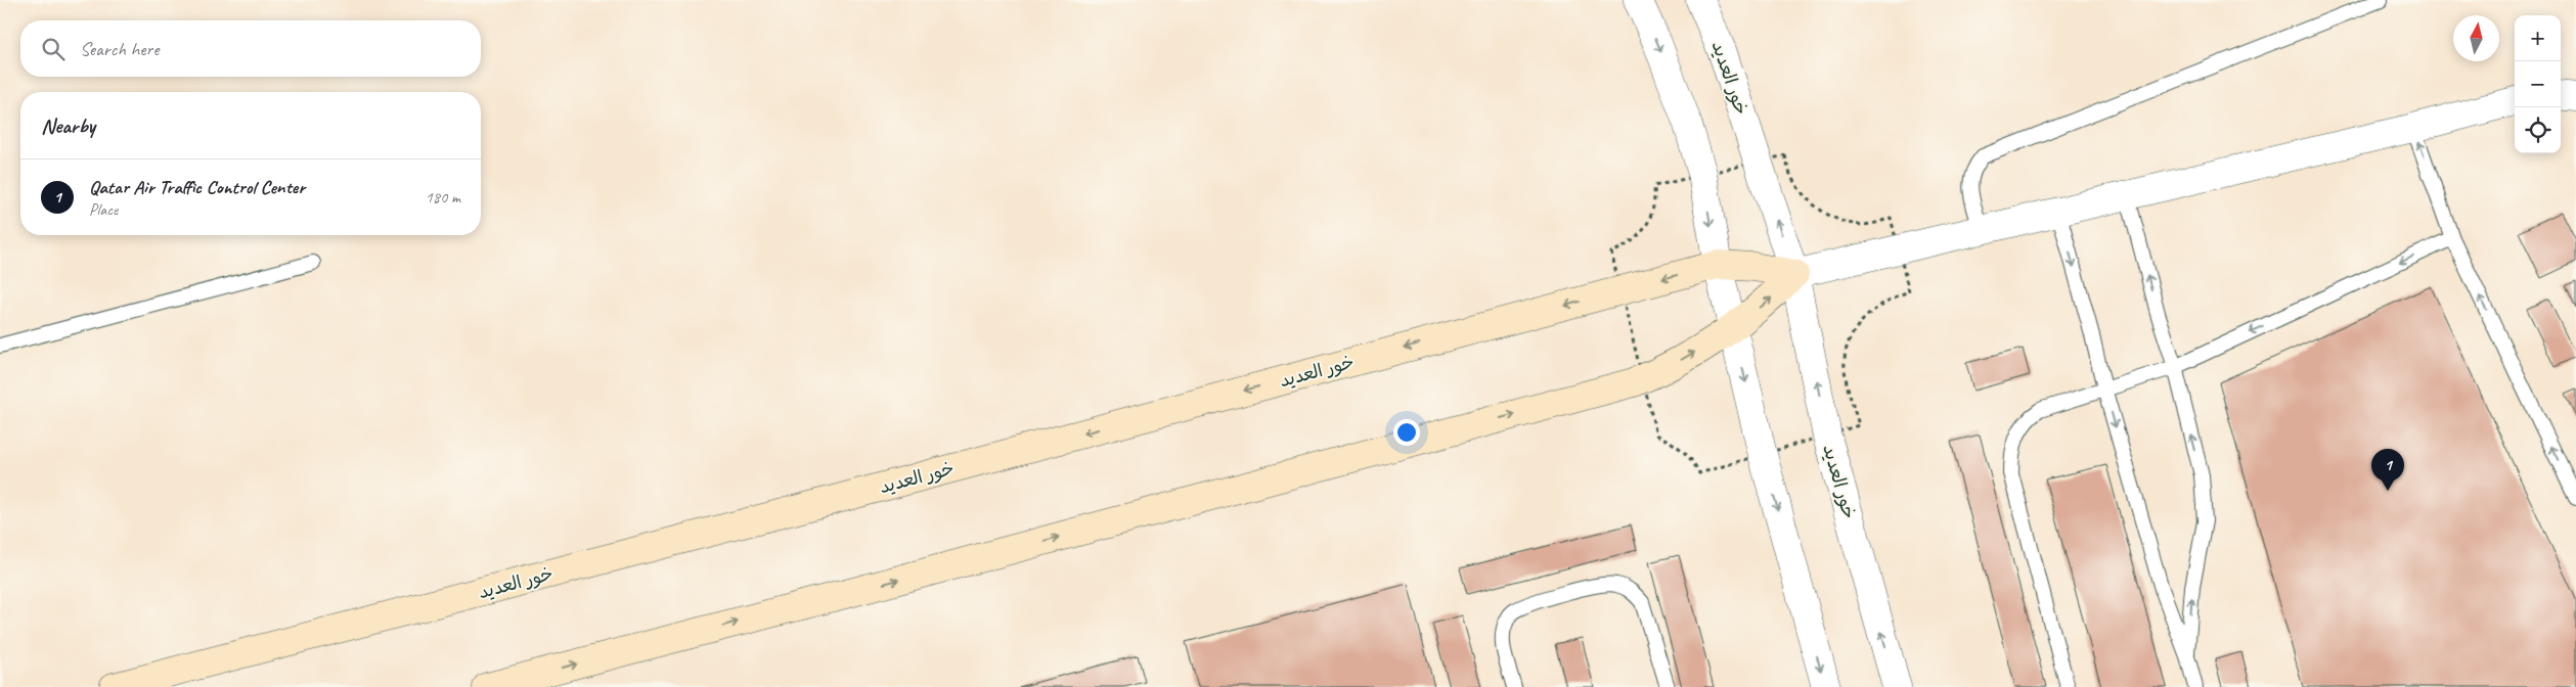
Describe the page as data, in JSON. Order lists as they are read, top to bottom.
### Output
{
  "streets": {
    "main road": ["خور العديد"]
  },
  "north": "top",
  "page": {
    "map_buttons": ["+", "−"],
    "search": "Search here",
    "heading": "Nearby",
    "list": [
      {
        "mark": "1",
        "name": "Qatar Air Traffic Control Center",
        "note": "Place",
        "value": "180 m"
      }
    ],
    "pins": "1"
  }
}
